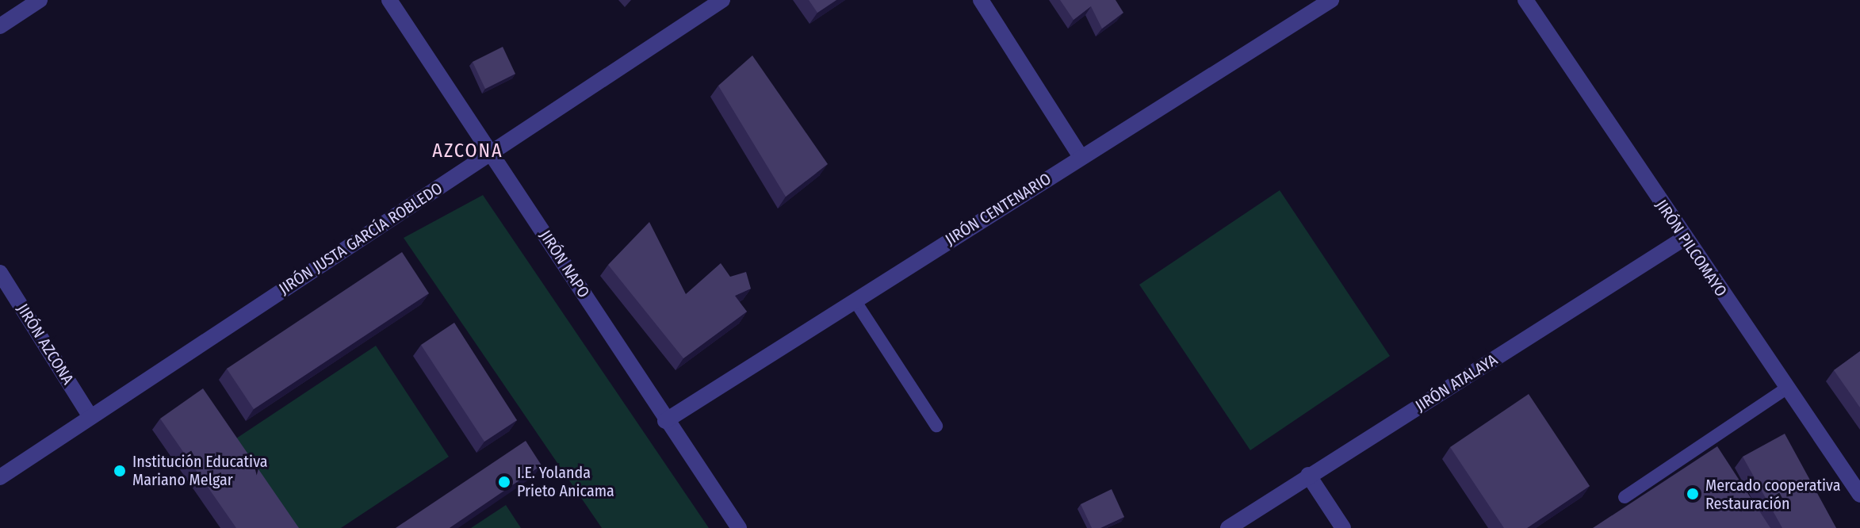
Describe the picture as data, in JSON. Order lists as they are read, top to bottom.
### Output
{
  "streets": {
    "street": [
      "JIRÓN CENTENARIO",
      "JIRÓN JUSTA GARCÍA ROBLEDO",
      "JIRÓN PILCOMAYO",
      "JIRÓN NAPO",
      "JIRÓN AZCONA",
      "JIRÓN ATALAYA"
    ]
  },
  "crossings": [
    ["JIRÓN CENTENARIO", "JIRÓN NAPO"],
    ["JIRÓN JUSTA GARCÍA ROBLEDO", "JIRÓN NAPO"],
    ["JIRÓN JUSTA GARCÍA ROBLEDO", "JIRÓN AZCONA"],
    ["JIRÓN PILCOMAYO", "JIRÓN ATALAYA"]
  ],
  "districts": ["AZCONA"],
  "places": ["Institución Educativa Mariano Melgar", "I.E. Yolanda Prieto Anicama", "Mercado cooperativa Restauración"]
}
